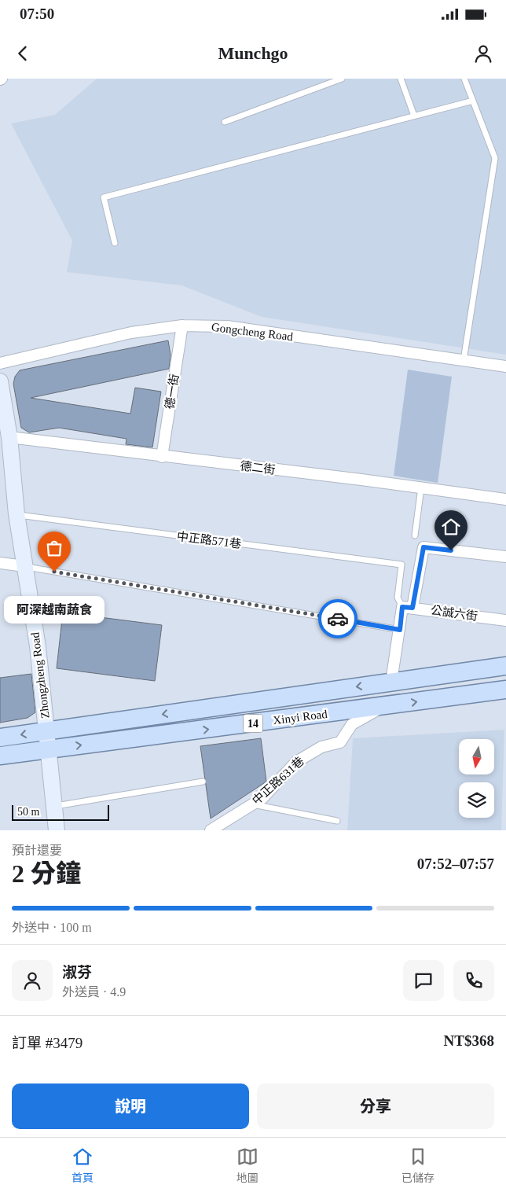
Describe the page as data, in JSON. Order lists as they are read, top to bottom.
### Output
{
  "streets": {
    "main road": ["Xinyi Road", "14"],
    "street": [
      "Gongcheng Road",
      "德一街",
      "德二街",
      "公誠六街",
      "Zhongzheng Road",
      "中正路631巷"
    ],
    "lane": ["中正路571巷"]
  },
  "crossings": [
    ["Gongcheng Road", "德一街"],
    ["德一街", "德二街"],
    ["德二街", "Zhongzheng Road"],
    ["中正路571巷", "公誠六街"],
    ["中正路571巷", "Zhongzheng Road"],
    ["Zhongzheng Road", "Xinyi Road"],
    ["Zhongzheng Road", "14"],
    ["Xinyi Road", "14"],
    ["Xinyi Road", "中正路631巷"]
  ],
  "places": ["阿深越南蔬食"],
  "scale_bar": "50 m",
  "north": "bottom",
  "page": {
    "status": "07:50",
    "header": "Munchgo",
    "bubble": "阿深越南蔬食",
    "scale": "50 m",
    "heading": ["2 分鐘", "預計還要", "07:52–07:57"],
    "panel": [
      "淑芬",
      "外送員 · 4.9",
      "訂單 #3479",
      "NT$368"
    ],
    "bar": "外送中 · 100 m",
    "buttons": ["說明", "分享"],
    "tabs": ["首頁", "地圖", "已儲存"]
  }
}
